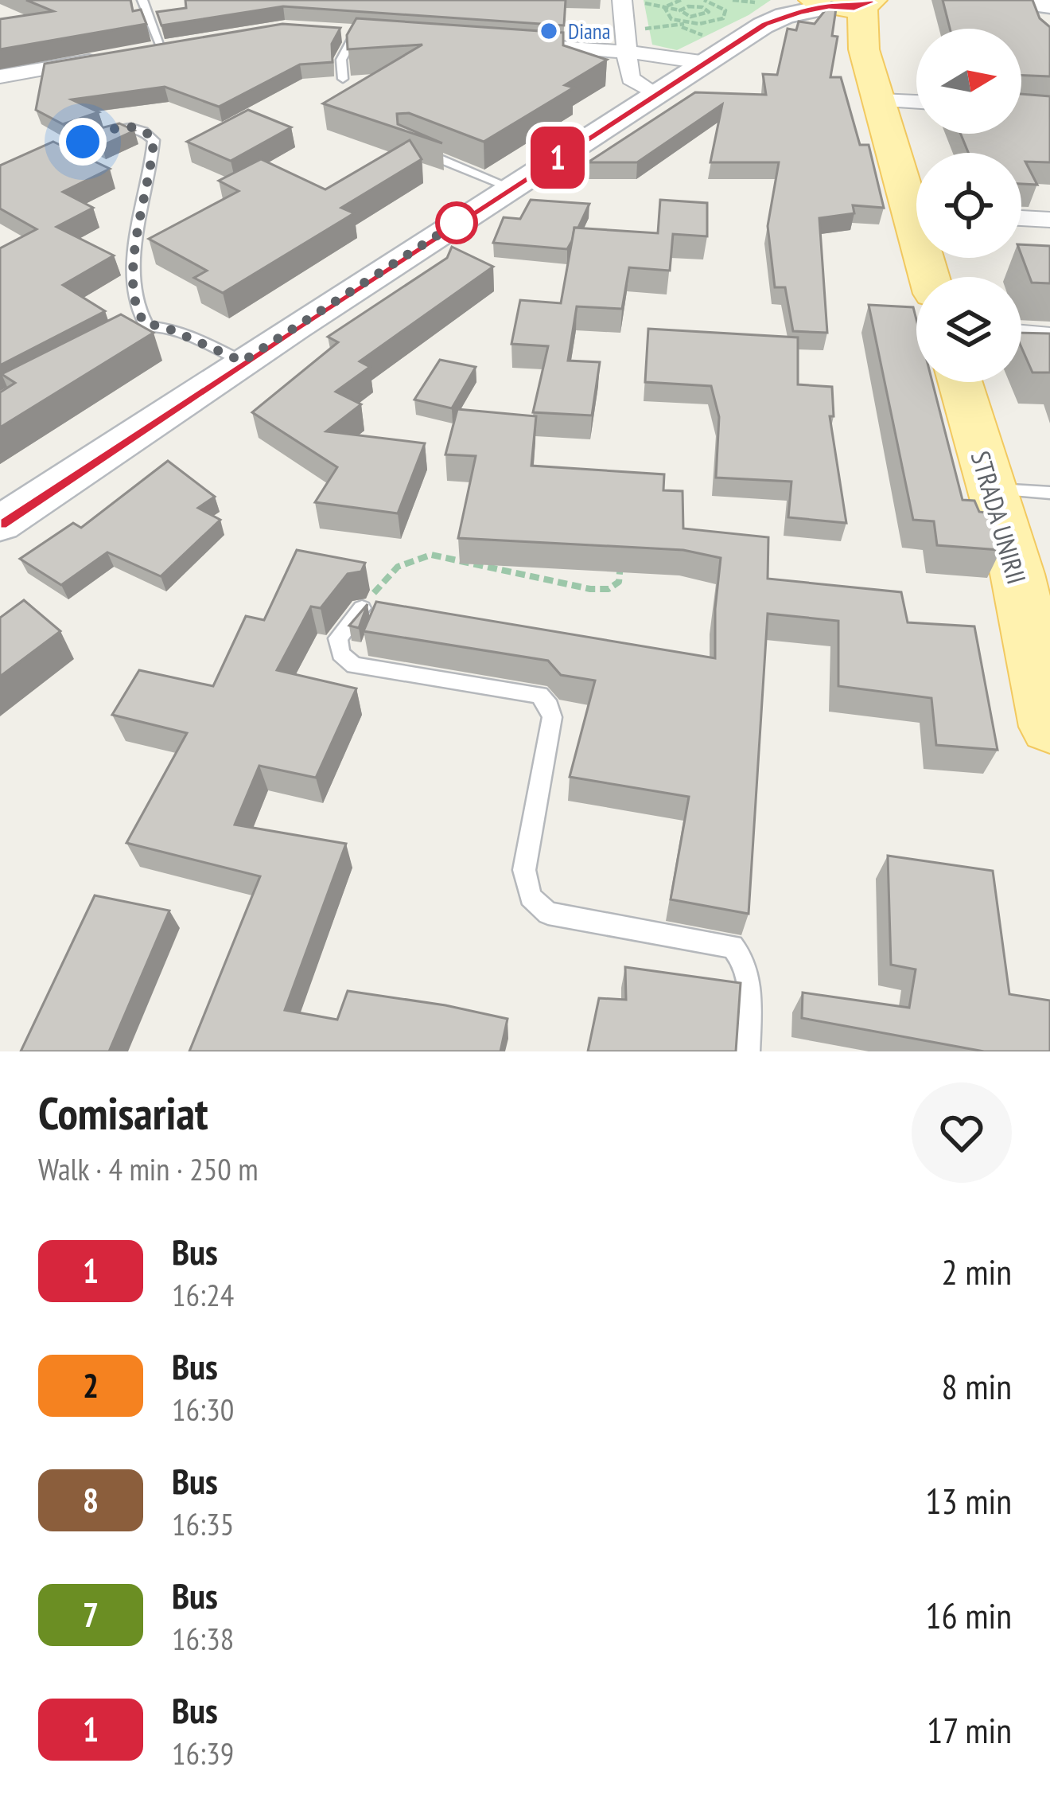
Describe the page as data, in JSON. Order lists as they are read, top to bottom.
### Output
{
  "streets": {
    "main road": ["STRADA UNIRII"]
  },
  "places": ["Diana"],
  "lines": ["bus line 1"],
  "north": "right",
  "page": {
    "on_map": "1",
    "heading": ["Comisariat", "Walk · 4 min · 250 m"],
    "list": [
      {
        "mark": "1",
        "name": "Bus",
        "note": "16:24",
        "value": "2 min"
      },
      {
        "mark": "2",
        "name": "Bus",
        "note": "16:30",
        "value": "8 min"
      },
      {
        "mark": "8",
        "name": "Bus",
        "note": "16:35",
        "value": "13 min"
      },
      {
        "mark": "7",
        "name": "Bus",
        "note": "16:38",
        "value": "16 min"
      },
      {
        "mark": "1",
        "name": "Bus",
        "note": "16:39",
        "value": "17 min"
      }
    ]
  }
}
